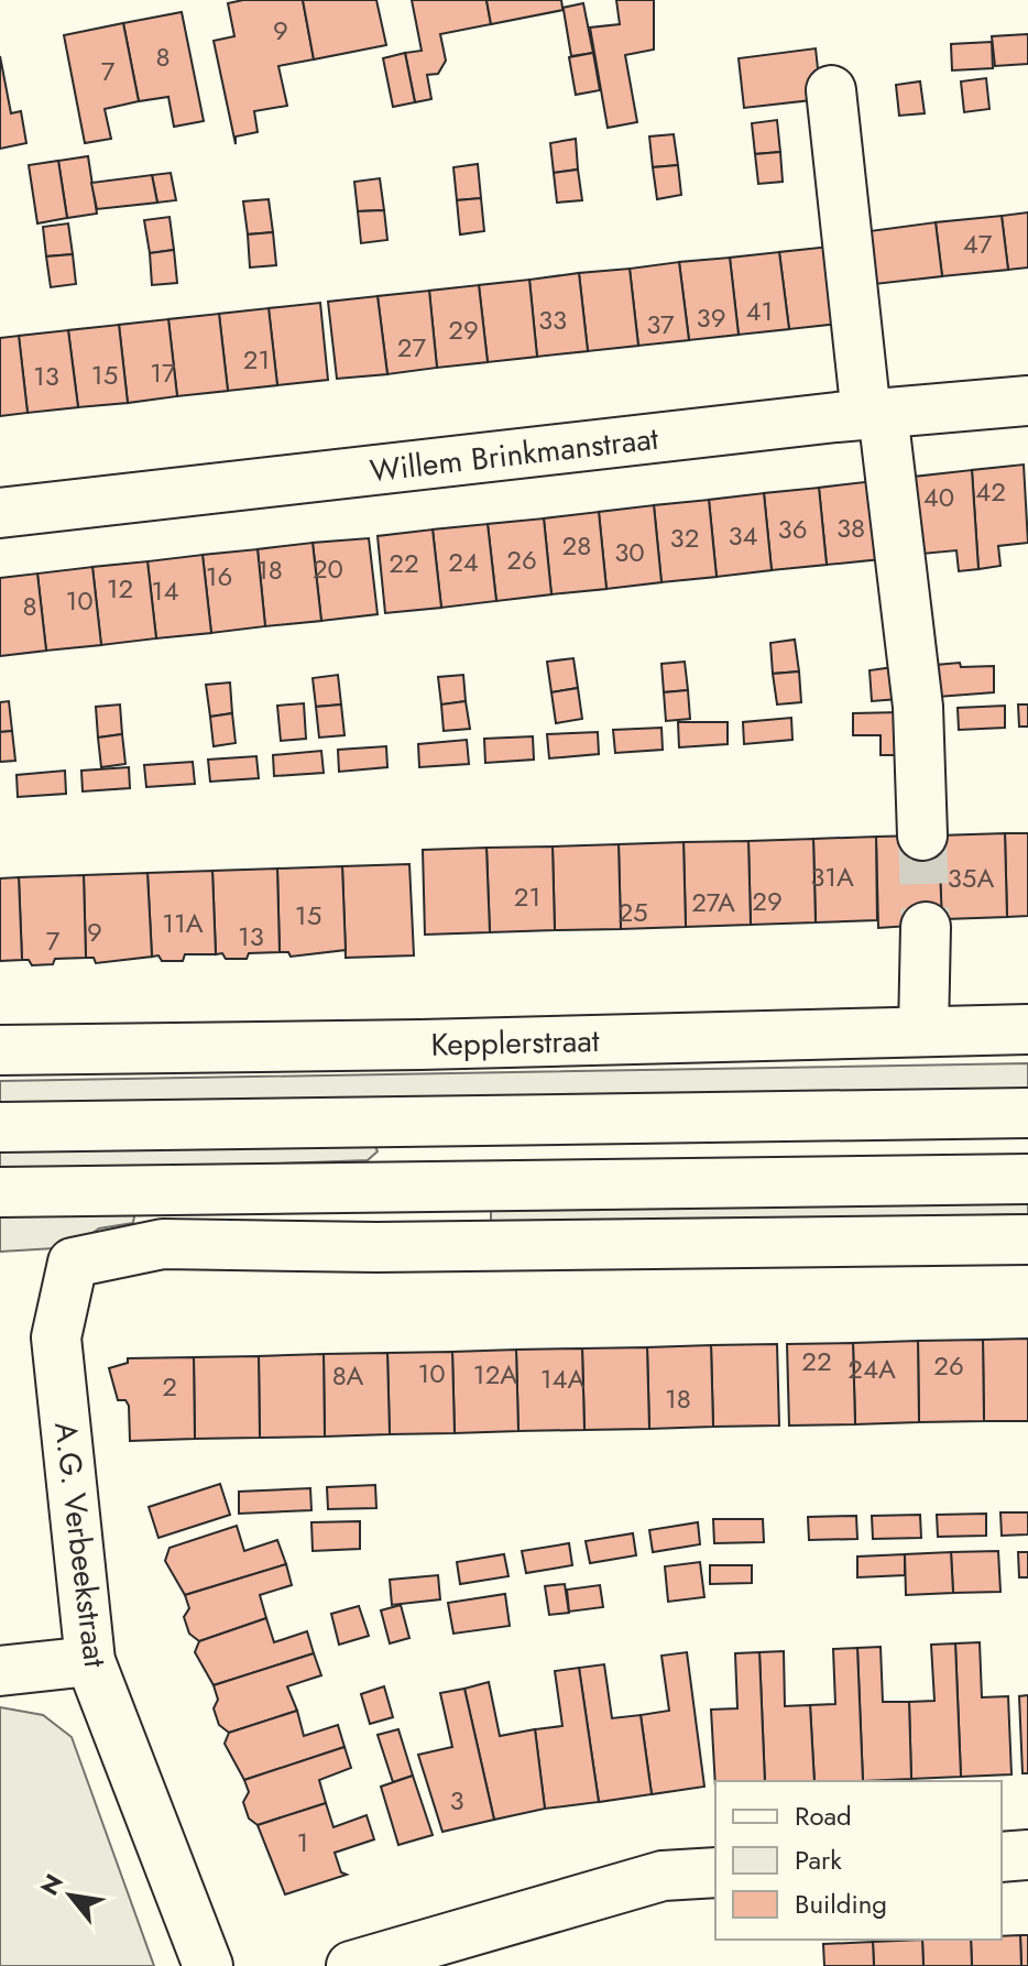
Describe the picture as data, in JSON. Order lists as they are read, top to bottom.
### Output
{
  "streets": {
    "street": ["Willem Brinkmanstraat", "Kepplerstraat", "A.G. Verbeekstraat"]
  },
  "house_numbers": [
    "9",
    "8",
    "7",
    "47",
    "41",
    "39",
    "33",
    "37",
    "29",
    "27",
    "21",
    "17",
    "15",
    "13",
    "42",
    "40",
    "38",
    "36",
    "34",
    "32",
    "28",
    "30",
    "26",
    "24",
    "22",
    "20",
    "18",
    "16",
    "12",
    "14",
    "10",
    "8",
    "31A",
    "35A",
    "21",
    "29",
    "27A",
    "25",
    "15",
    "11A",
    "9",
    "13",
    "7",
    "22",
    "26",
    "24A",
    "10",
    "12A",
    "8A",
    "14A",
    "2",
    "18",
    "3",
    "1"
  ],
  "legend": ["Road", "Park", "Building"],
  "north": "top left"
}
